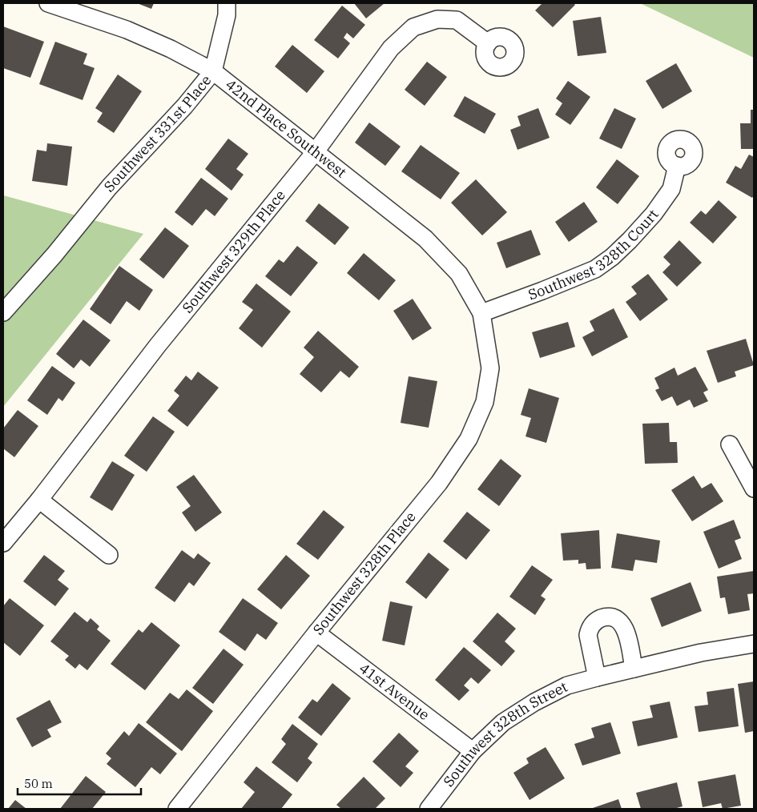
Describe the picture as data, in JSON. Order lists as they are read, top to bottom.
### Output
{
  "streets": {
    "street": [
      "42nd Place Southwest",
      "Southwest 331st Place",
      "Southwest 328th Court",
      "Southwest 329th Place",
      "Southwest 328th Place",
      "41st Avenue",
      "Southwest 328th Street"
    ]
  },
  "crossings": [
    ["42nd Place Southwest", "Southwest 331st Place"],
    ["42nd Place Southwest", "Southwest 328th Court"],
    ["42nd Place Southwest", "Southwest 329th Place"],
    ["42nd Place Southwest", "Southwest 328th Place"],
    ["Southwest 328th Court", "Southwest 328th Place"],
    ["Southwest 328th Place", "41st Avenue"],
    ["41st Avenue", "Southwest 328th Street"]
  ],
  "scale_bar": "50 m"
}
